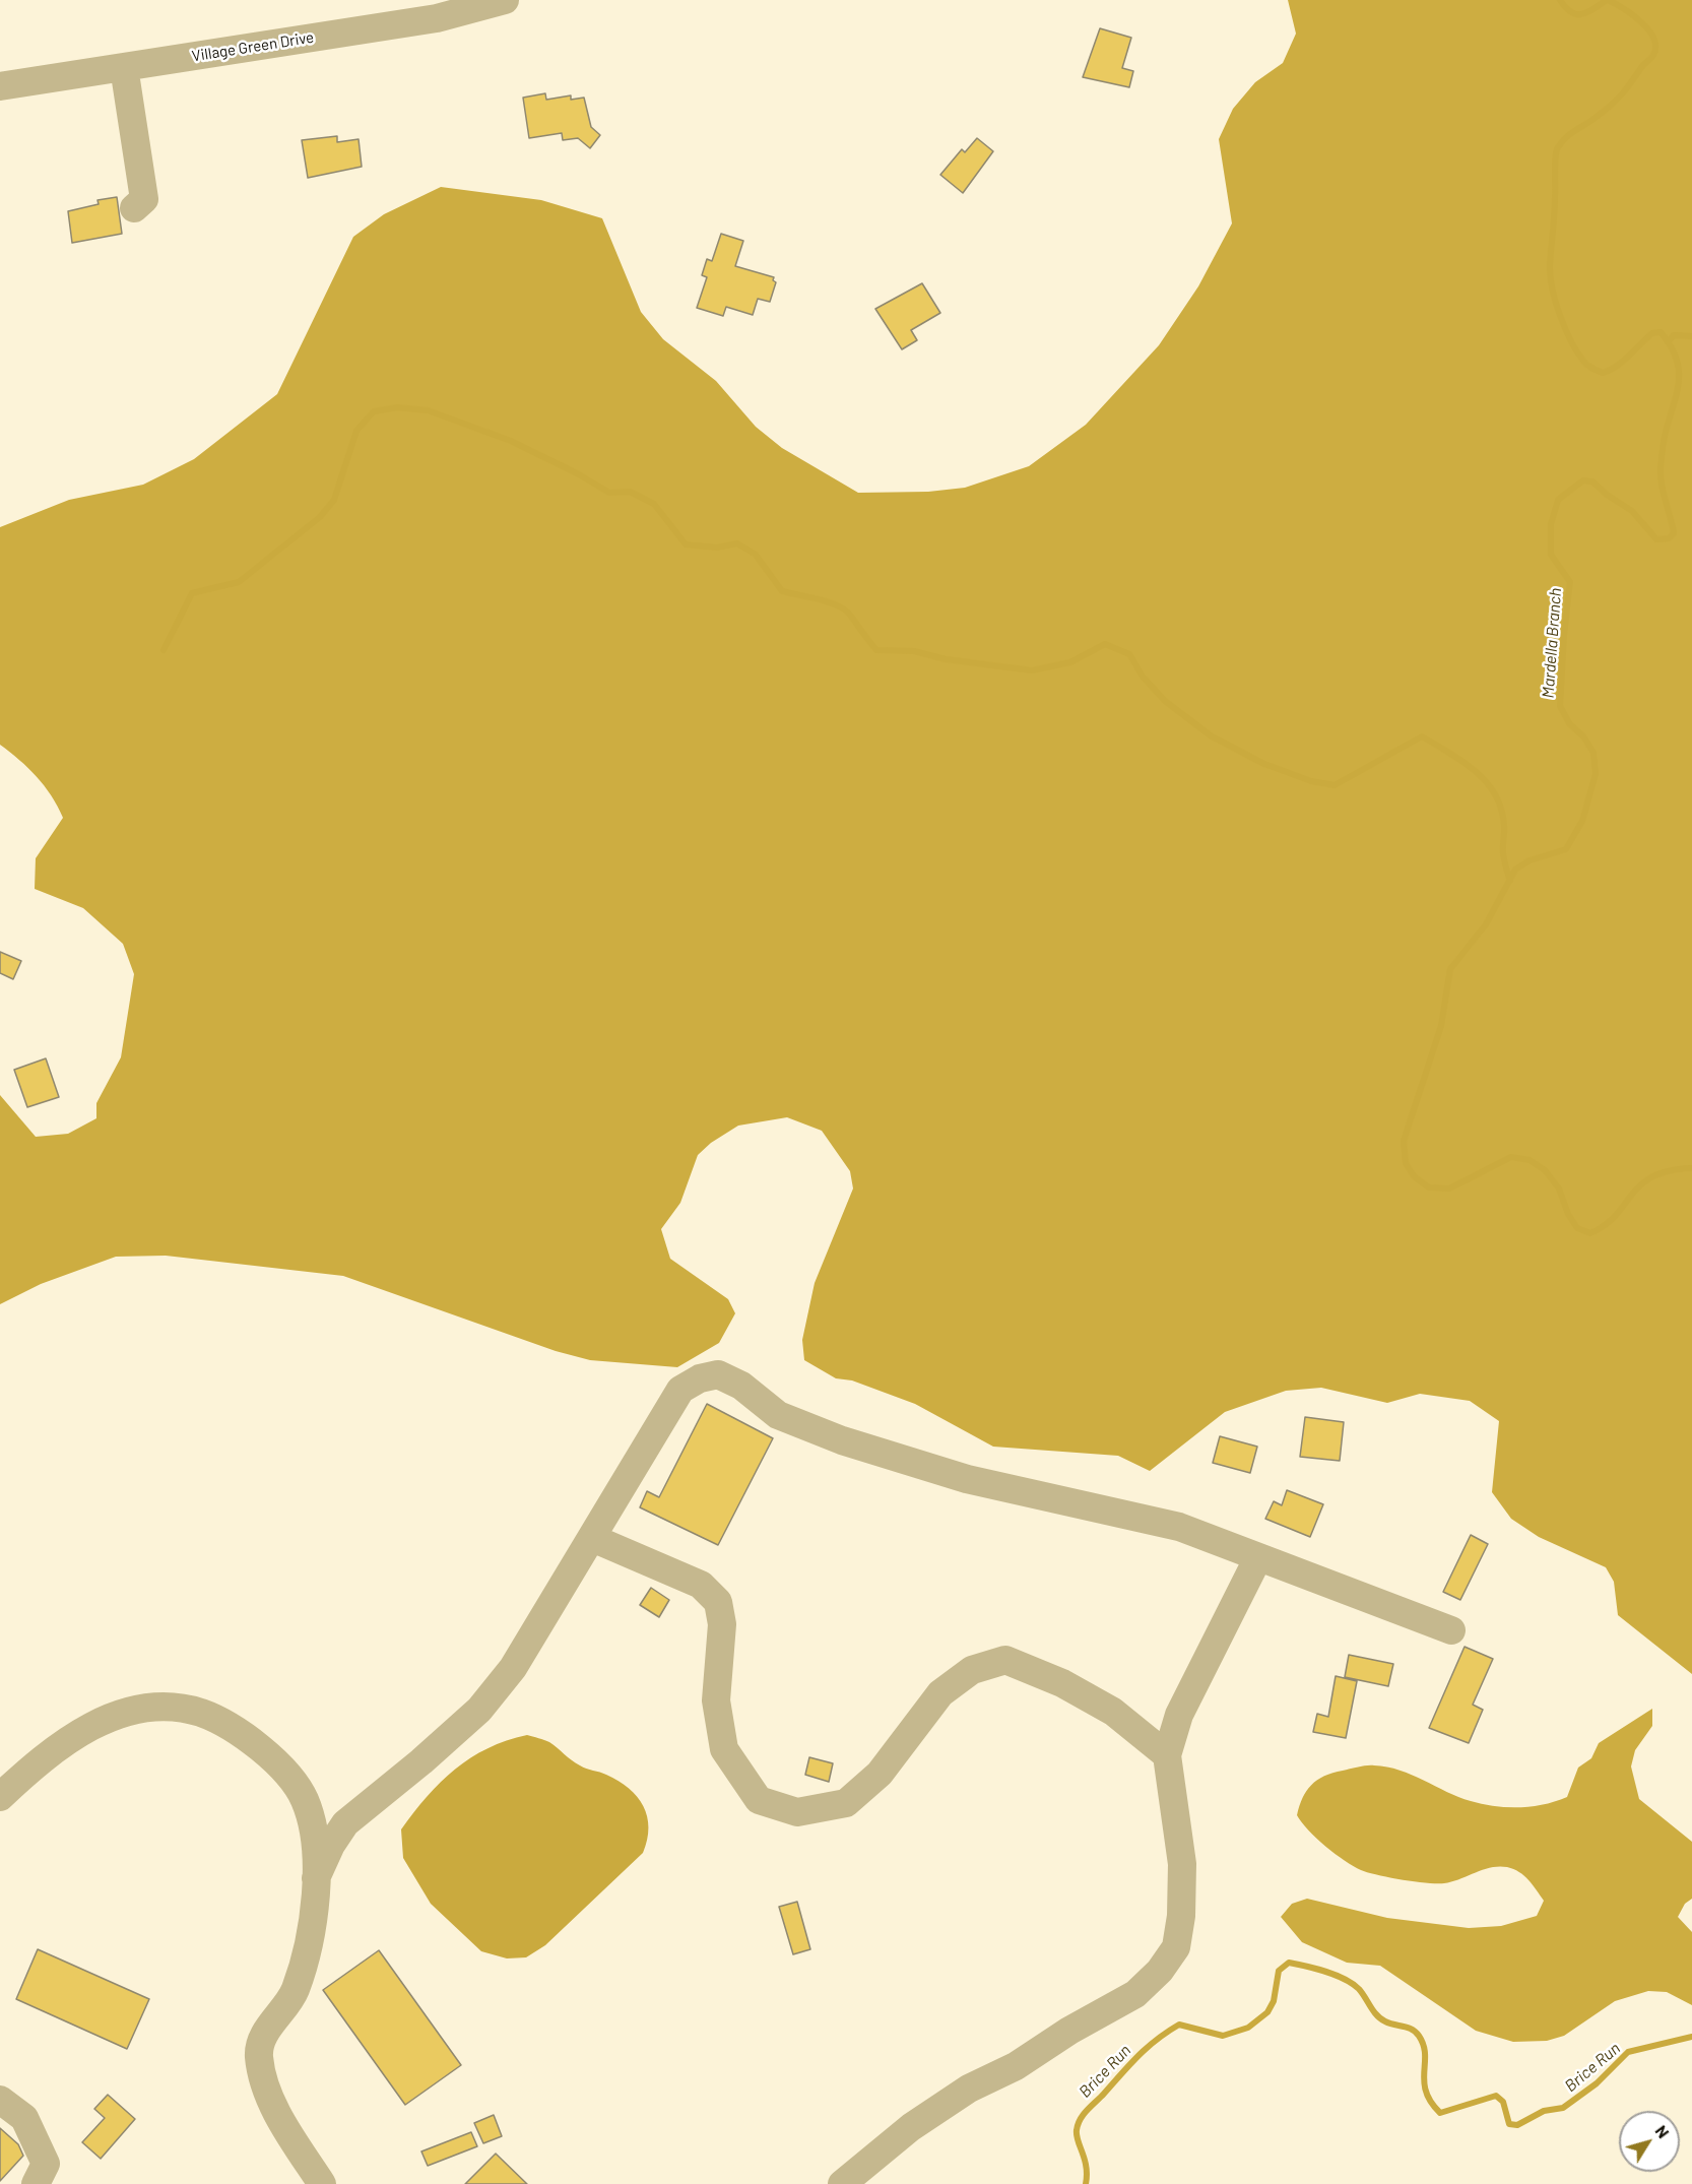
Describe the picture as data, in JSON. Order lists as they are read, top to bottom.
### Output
{
  "streets": {
    "street": ["Village Green Drive"]
  },
  "water": ["Mardella Branch", "Brice Run"],
  "north": "top right"
}
